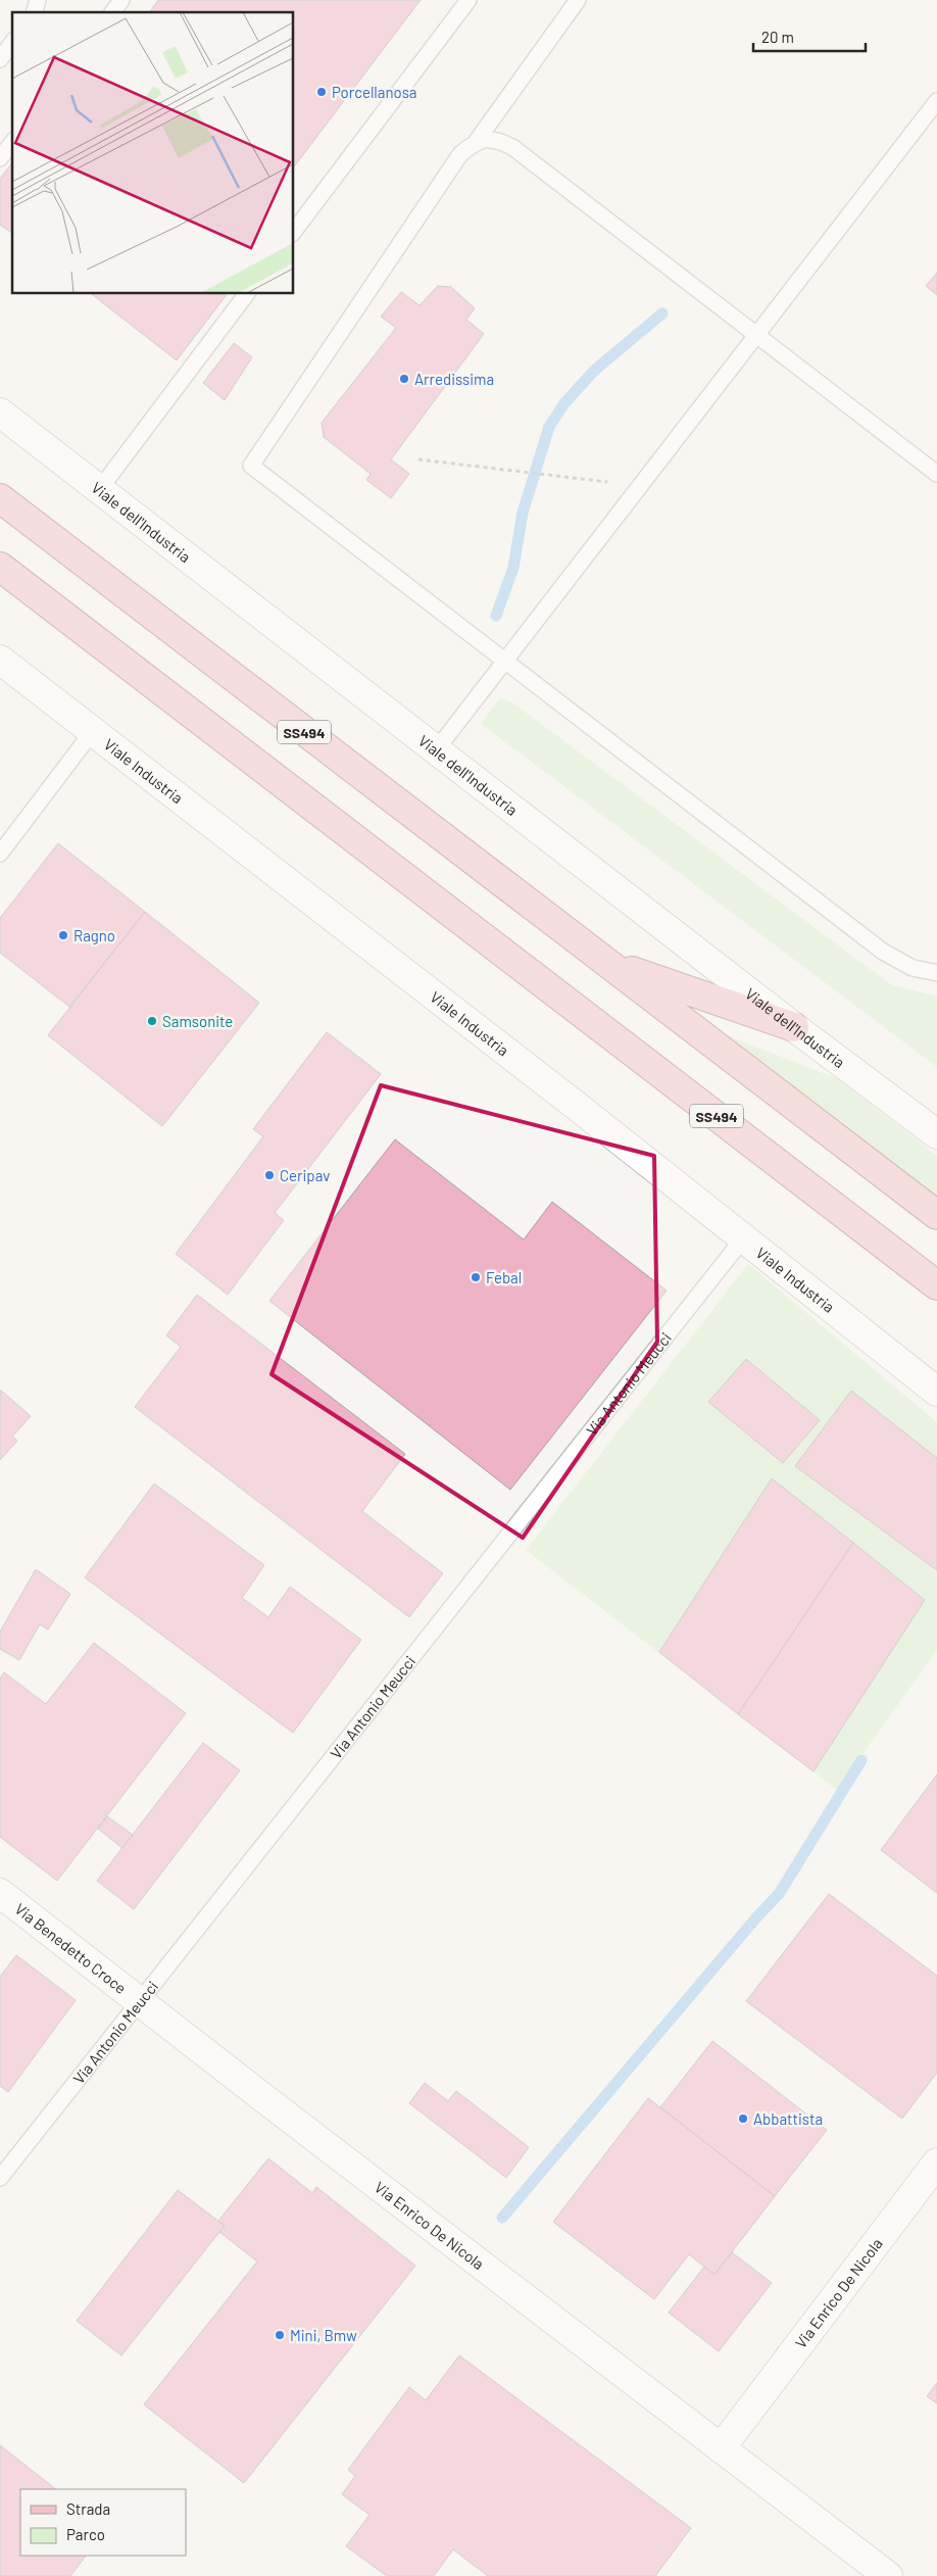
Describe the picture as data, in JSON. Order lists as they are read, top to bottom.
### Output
{
  "streets": {
    "main road": ["SS494"],
    "street": [
      "Viale dell'Industria",
      "Viale Industria",
      "Via Benedetto Croce",
      "Via Enrico De Nicola"
    ],
    "lane": ["Via Antonio Meucci"]
  },
  "crossings": [
    ["Viale Industria", "Via Antonio Meucci"],
    ["Via Antonio Meucci", "Via Benedetto Croce"],
    ["Via Antonio Meucci", "Via Enrico De Nicola"],
    ["Via Benedetto Croce", "Via Enrico De Nicola"]
  ],
  "places": [
    "Porcellanosa",
    "Arredissima",
    "Ragno",
    "Samsonite",
    "Ceripav",
    "Febal",
    "Abbattista",
    "Mini, Bmw"
  ],
  "legend": ["Strada", "Parco"],
  "scale_bar": "20 m"
}
